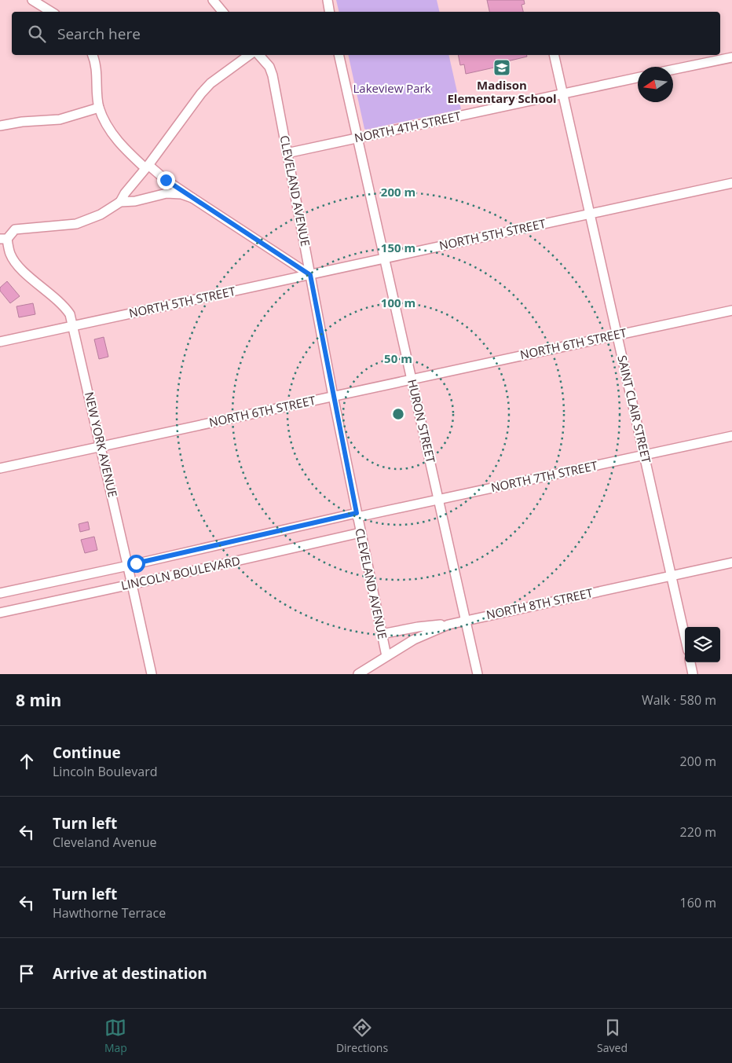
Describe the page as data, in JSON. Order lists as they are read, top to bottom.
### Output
{
  "streets": {
    "street": [
      "NORTH 4TH STREET",
      "CLEVELAND AVENUE",
      "NORTH 5TH STREET",
      "NORTH 6TH STREET",
      "SAINT CLAIR STREET",
      "HURON STREET",
      "NEW YORK AVENUE",
      "NORTH 7TH STREET",
      "LINCOLN BOULEVARD",
      "NORTH 8TH STREET"
    ]
  },
  "crossings": [
    ["NORTH 4TH STREET", "CLEVELAND AVENUE"],
    ["NORTH 4TH STREET", "SAINT CLAIR STREET"],
    ["NORTH 4TH STREET", "HURON STREET"],
    ["CLEVELAND AVENUE", "NORTH 5TH STREET"],
    ["CLEVELAND AVENUE", "NORTH 6TH STREET"],
    ["CLEVELAND AVENUE", "NORTH 7TH STREET"],
    ["CLEVELAND AVENUE", "LINCOLN BOULEVARD"],
    ["CLEVELAND AVENUE", "NORTH 8TH STREET"],
    ["NORTH 5TH STREET", "SAINT CLAIR STREET"],
    ["NORTH 5TH STREET", "HURON STREET"],
    ["NORTH 5TH STREET", "NEW YORK AVENUE"],
    ["NORTH 6TH STREET", "SAINT CLAIR STREET"],
    ["NORTH 6TH STREET", "HURON STREET"],
    ["NORTH 6TH STREET", "NEW YORK AVENUE"],
    ["SAINT CLAIR STREET", "NORTH 7TH STREET"],
    ["SAINT CLAIR STREET", "NORTH 8TH STREET"],
    ["HURON STREET", "NORTH 7TH STREET"],
    ["HURON STREET", "NORTH 8TH STREET"],
    ["NEW YORK AVENUE", "LINCOLN BOULEVARD"],
    ["NORTH 7TH STREET", "LINCOLN BOULEVARD"]
  ],
  "parks": ["Lakeview Park"],
  "places": {
    "school or university": ["Madison Elementary School"]
  },
  "north": "left",
  "page": {
    "search": "Search here",
    "heading": ["8 min", "Walk · 580 m"],
    "list": [
      ["Continue", "Lincoln Boulevard", "200 m"],
      ["Turn left", "Cleveland Avenue", "220 m"],
      ["Turn left", "Hawthorne Terrace", "160 m"],
      "Arrive at destination"
    ],
    "nav": ["Map", "Directions", "Saved"]
  },
  "rings": [
    "200 m",
    "150 m",
    "100 m",
    "50 m"
  ]
}
